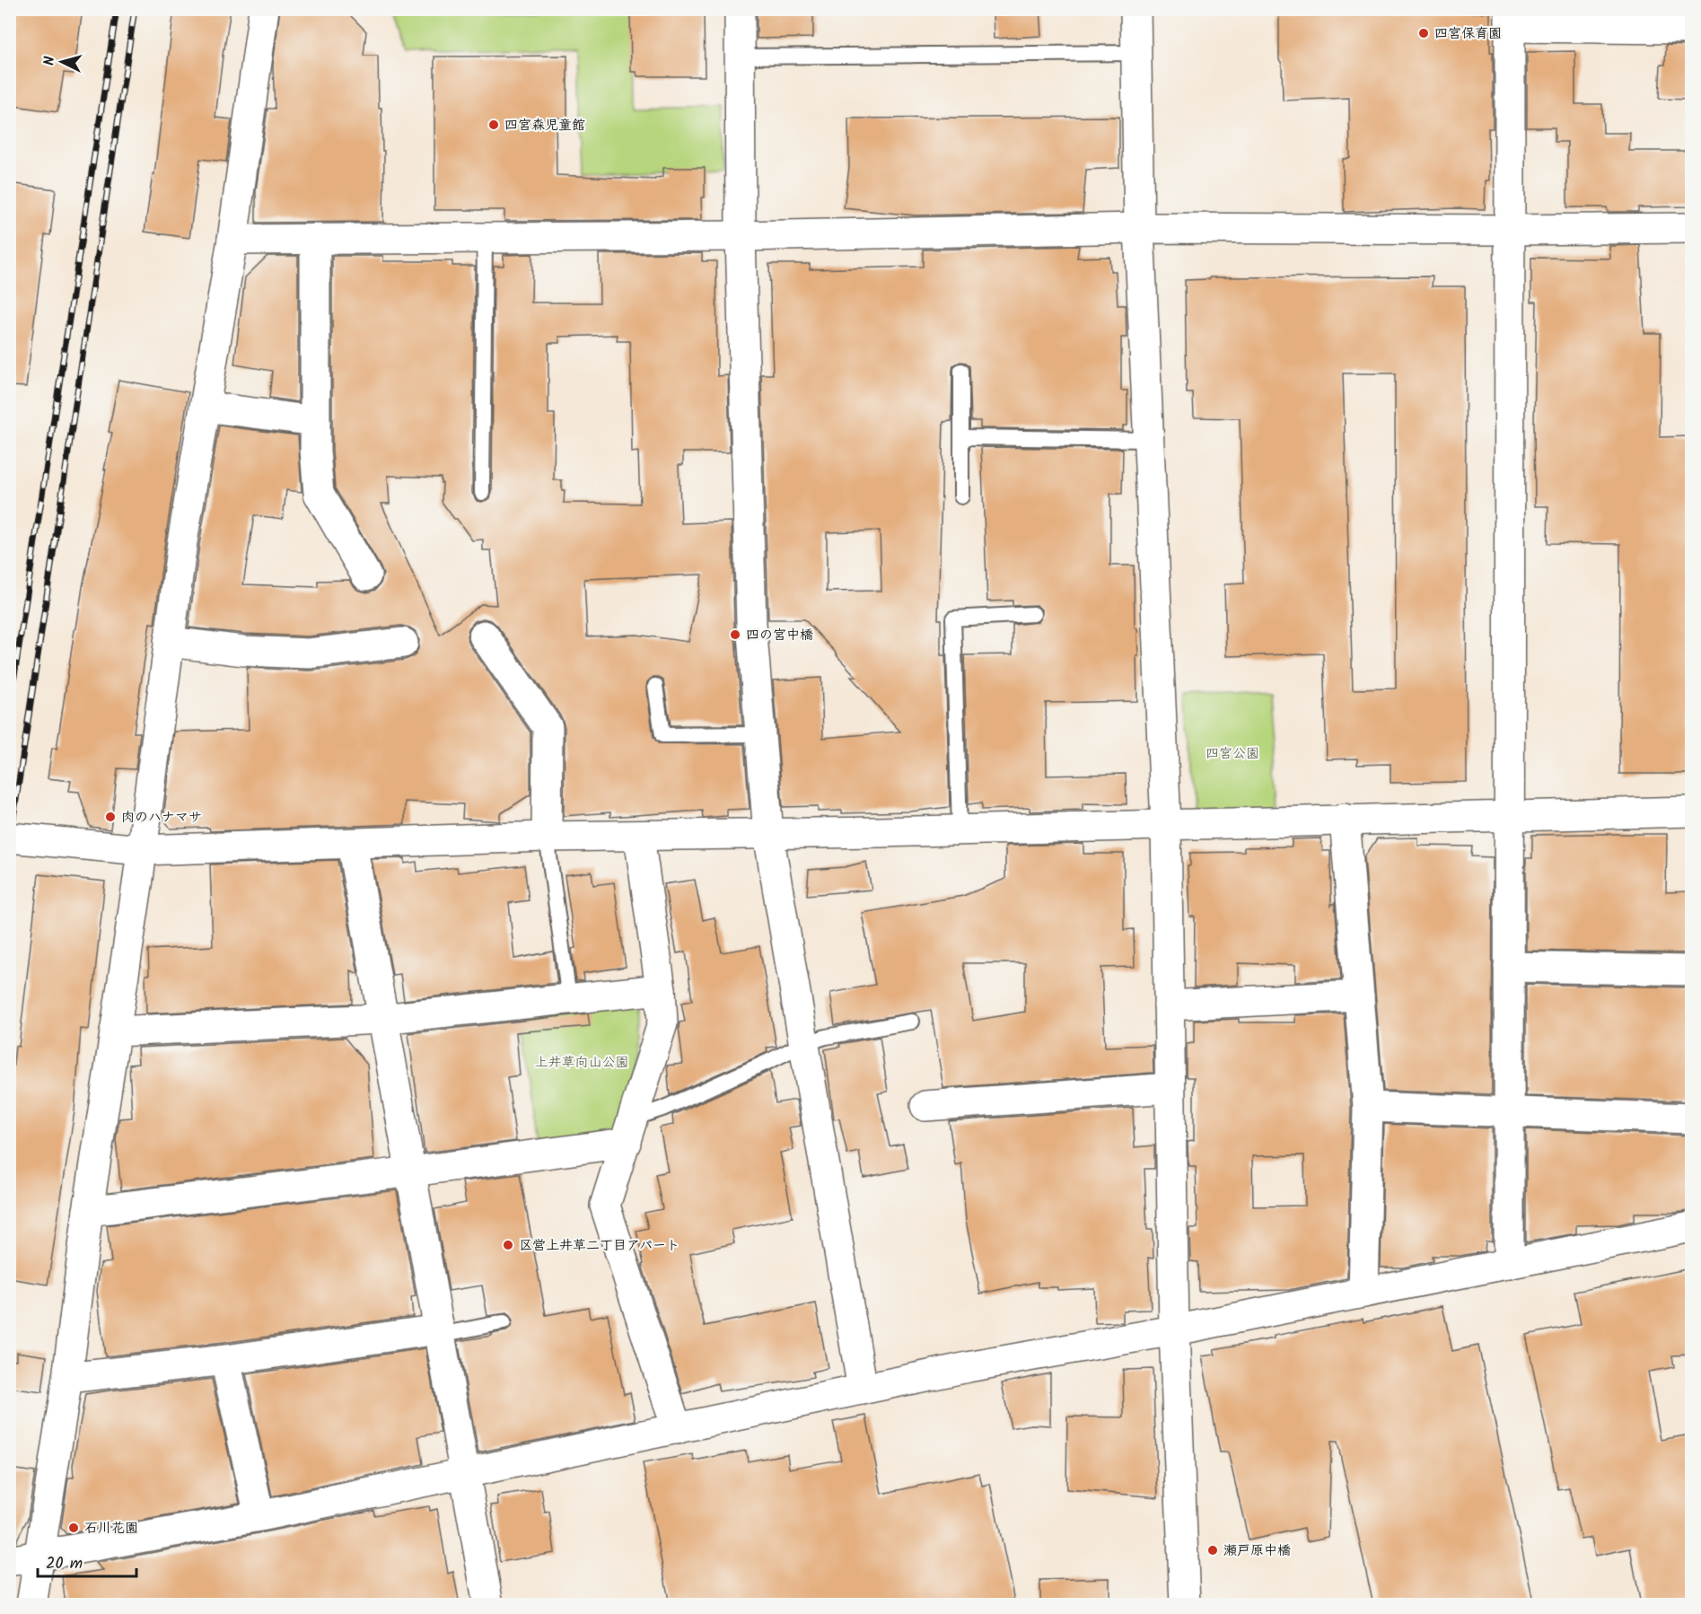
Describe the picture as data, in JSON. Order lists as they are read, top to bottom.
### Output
{
  "parks": ["四宮公園", "上井草向山公園"],
  "places": [
    "四宮保育園",
    "四宮森児童館",
    "四の宮中橋",
    "肉のハナマサ",
    "区営上井草二丁目アパート",
    "石川花園",
    "瀬戸原中橋"
  ],
  "scale_bar": "20 m",
  "north": "left"
}
